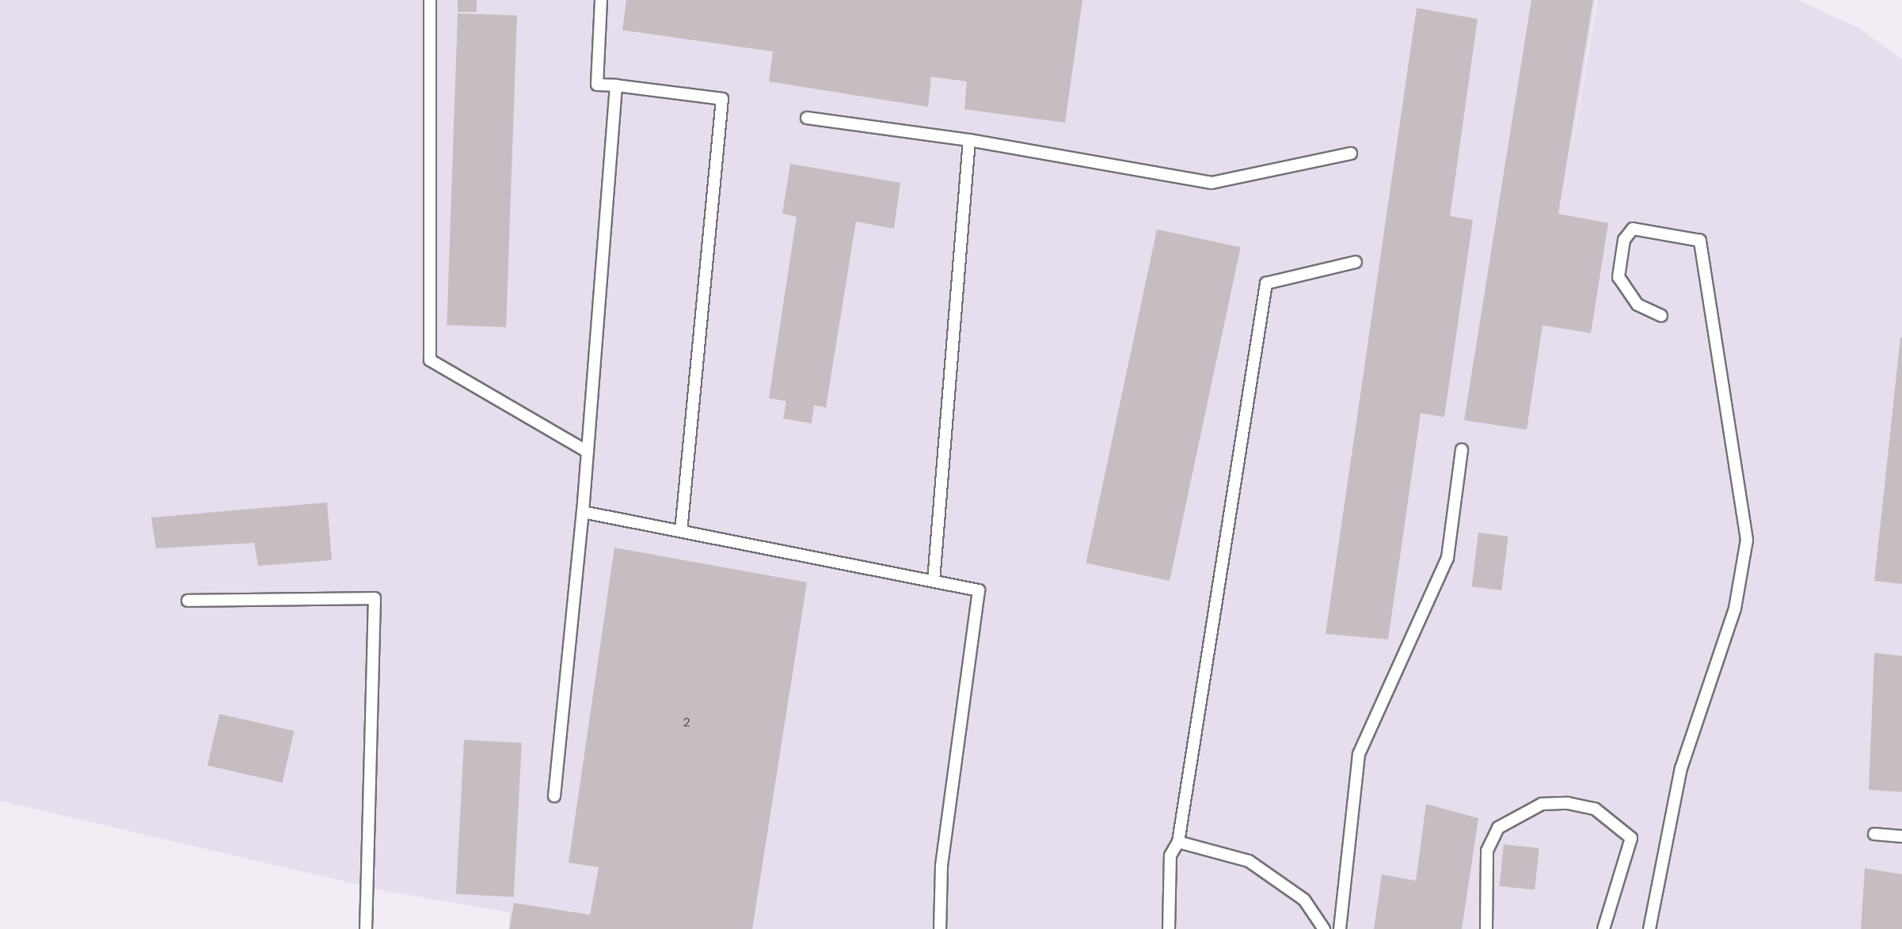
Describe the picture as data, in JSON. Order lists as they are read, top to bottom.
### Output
{
  "house_numbers": ["2"]
}
